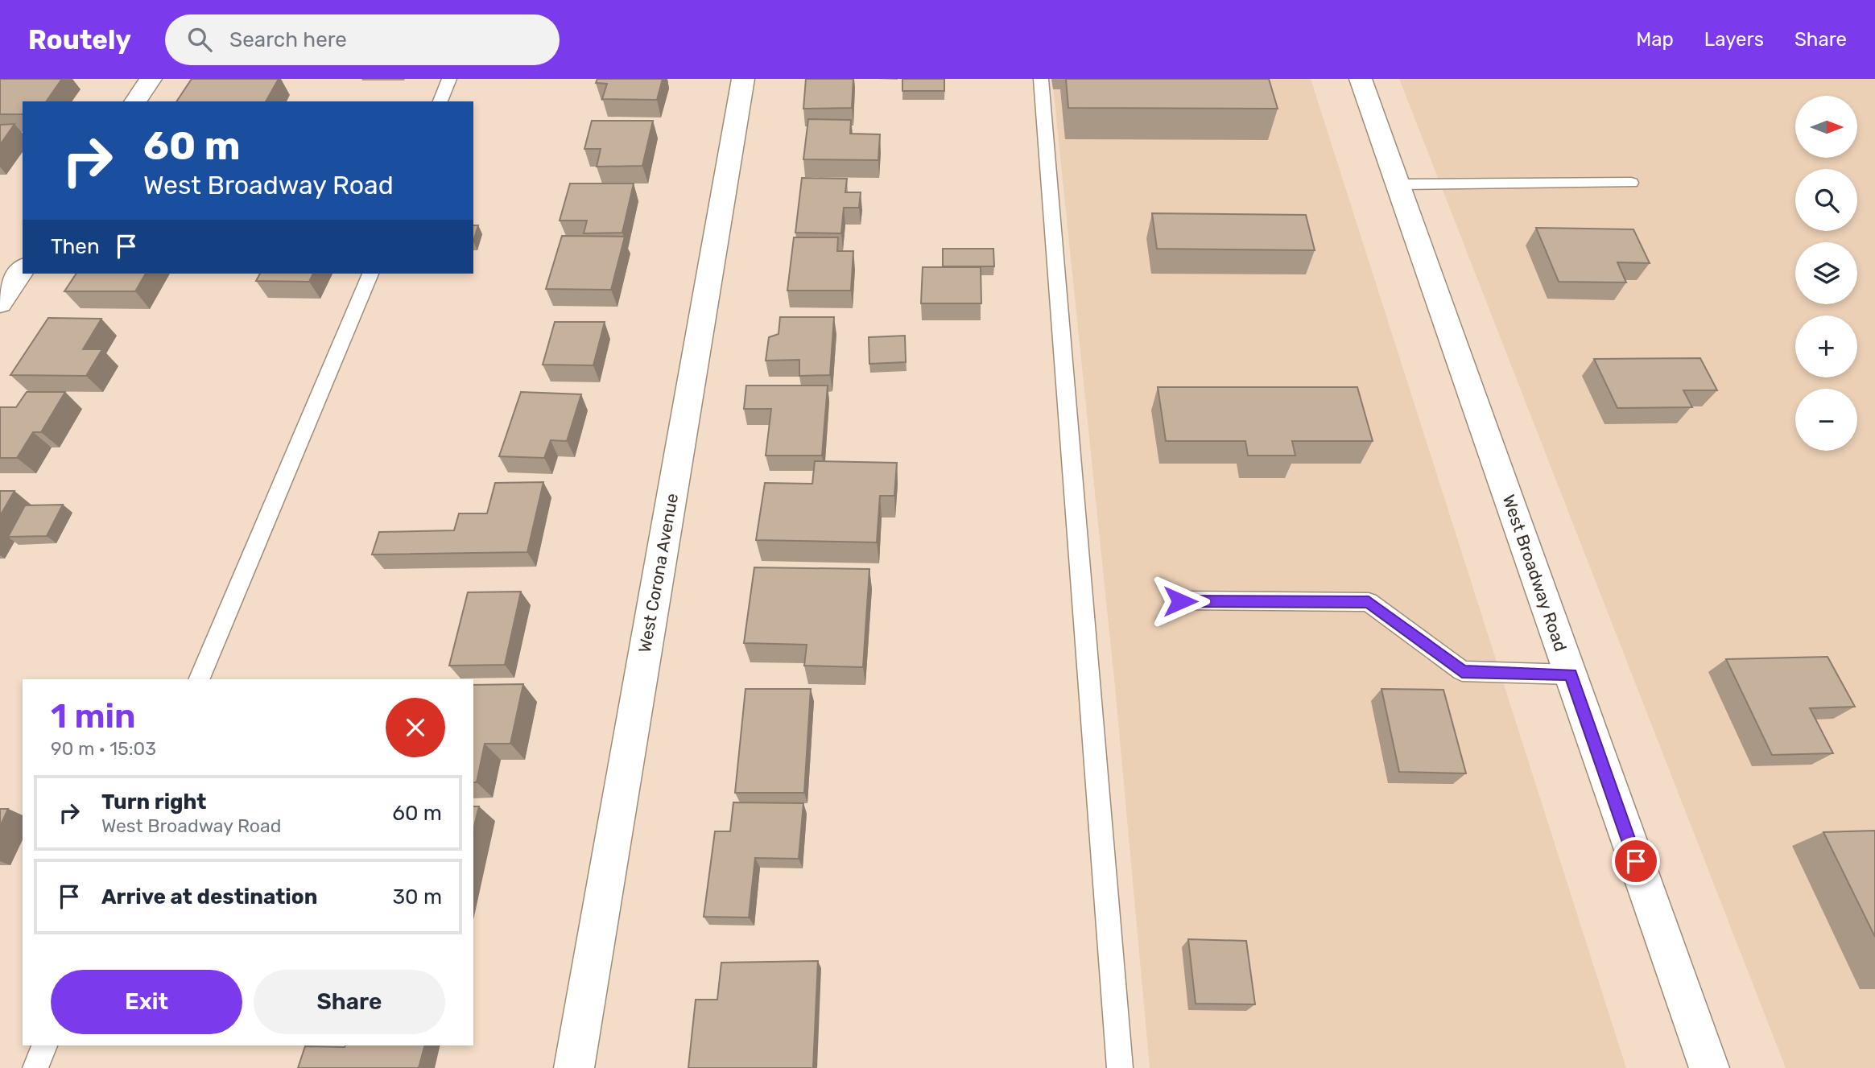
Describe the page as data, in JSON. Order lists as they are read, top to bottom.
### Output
{
  "streets": {
    "street": ["West Corona Avenue", "West Broadway Road"]
  },
  "north": "right",
  "page": {
    "header": "Routely",
    "search": "Search here",
    "nav": ["Map", "Layers", "Share"],
    "map_buttons": ["+", "−"],
    "turn": ["60 m", "West Broadway Road"],
    "then": "Then",
    "heading": ["1 min", "90 m · 15:03"],
    "list": [
      {
        "name": "Turn right",
        "note": "West Broadway Road",
        "value": "60 m"
      },
      {
        "name": "Arrive at destination",
        "value": "30 m"
      }
    ],
    "buttons": ["Exit", "Share"]
  }
}
